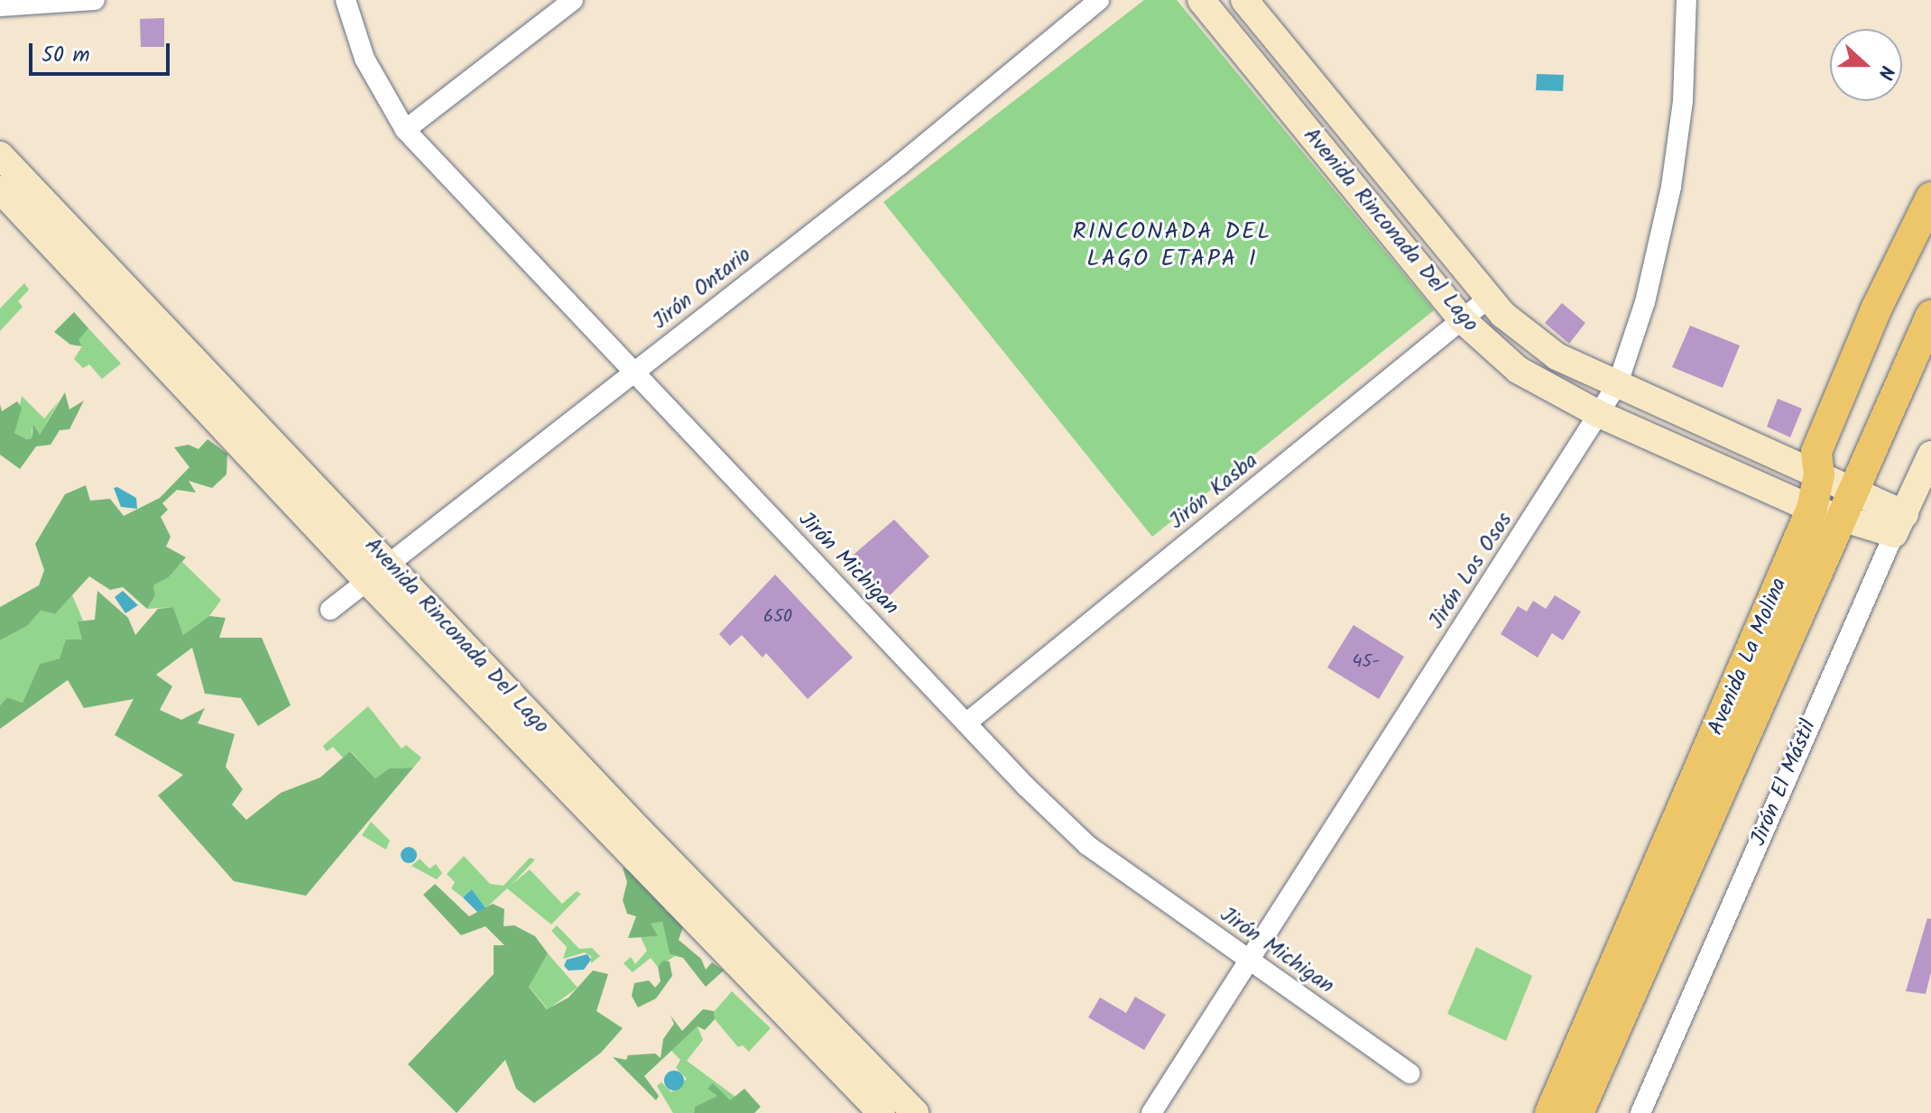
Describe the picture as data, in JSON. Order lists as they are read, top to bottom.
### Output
{
  "streets": {
    "main road": ["Avenida La Molina"],
    "street": [
      "Avenida Rinconada Del Lago",
      "Jirón Ontario",
      "Jirón Kasba",
      "Jirón Michigan",
      "Jirón Los Osos",
      "Jirón El Mástil"
    ]
  },
  "crossings": [
    ["Avenida Rinconada Del Lago", "Jirón Ontario"],
    ["Avenida Rinconada Del Lago", "Jirón Kasba"],
    ["Avenida Rinconada Del Lago", "Jirón Los Osos"],
    ["Avenida Rinconada Del Lago", "Avenida La Molina"],
    ["Avenida Rinconada Del Lago", "Jirón El Mástil"],
    ["Jirón Ontario", "Jirón Michigan"],
    ["Jirón Kasba", "Jirón Michigan"],
    ["Jirón Michigan", "Jirón Los Osos"]
  ],
  "districts": ["RINCONADA DEL LAGO ETAPA I"],
  "house_numbers": ["650", "45-"],
  "scale_bar": "50 m",
  "north": "right"
}
